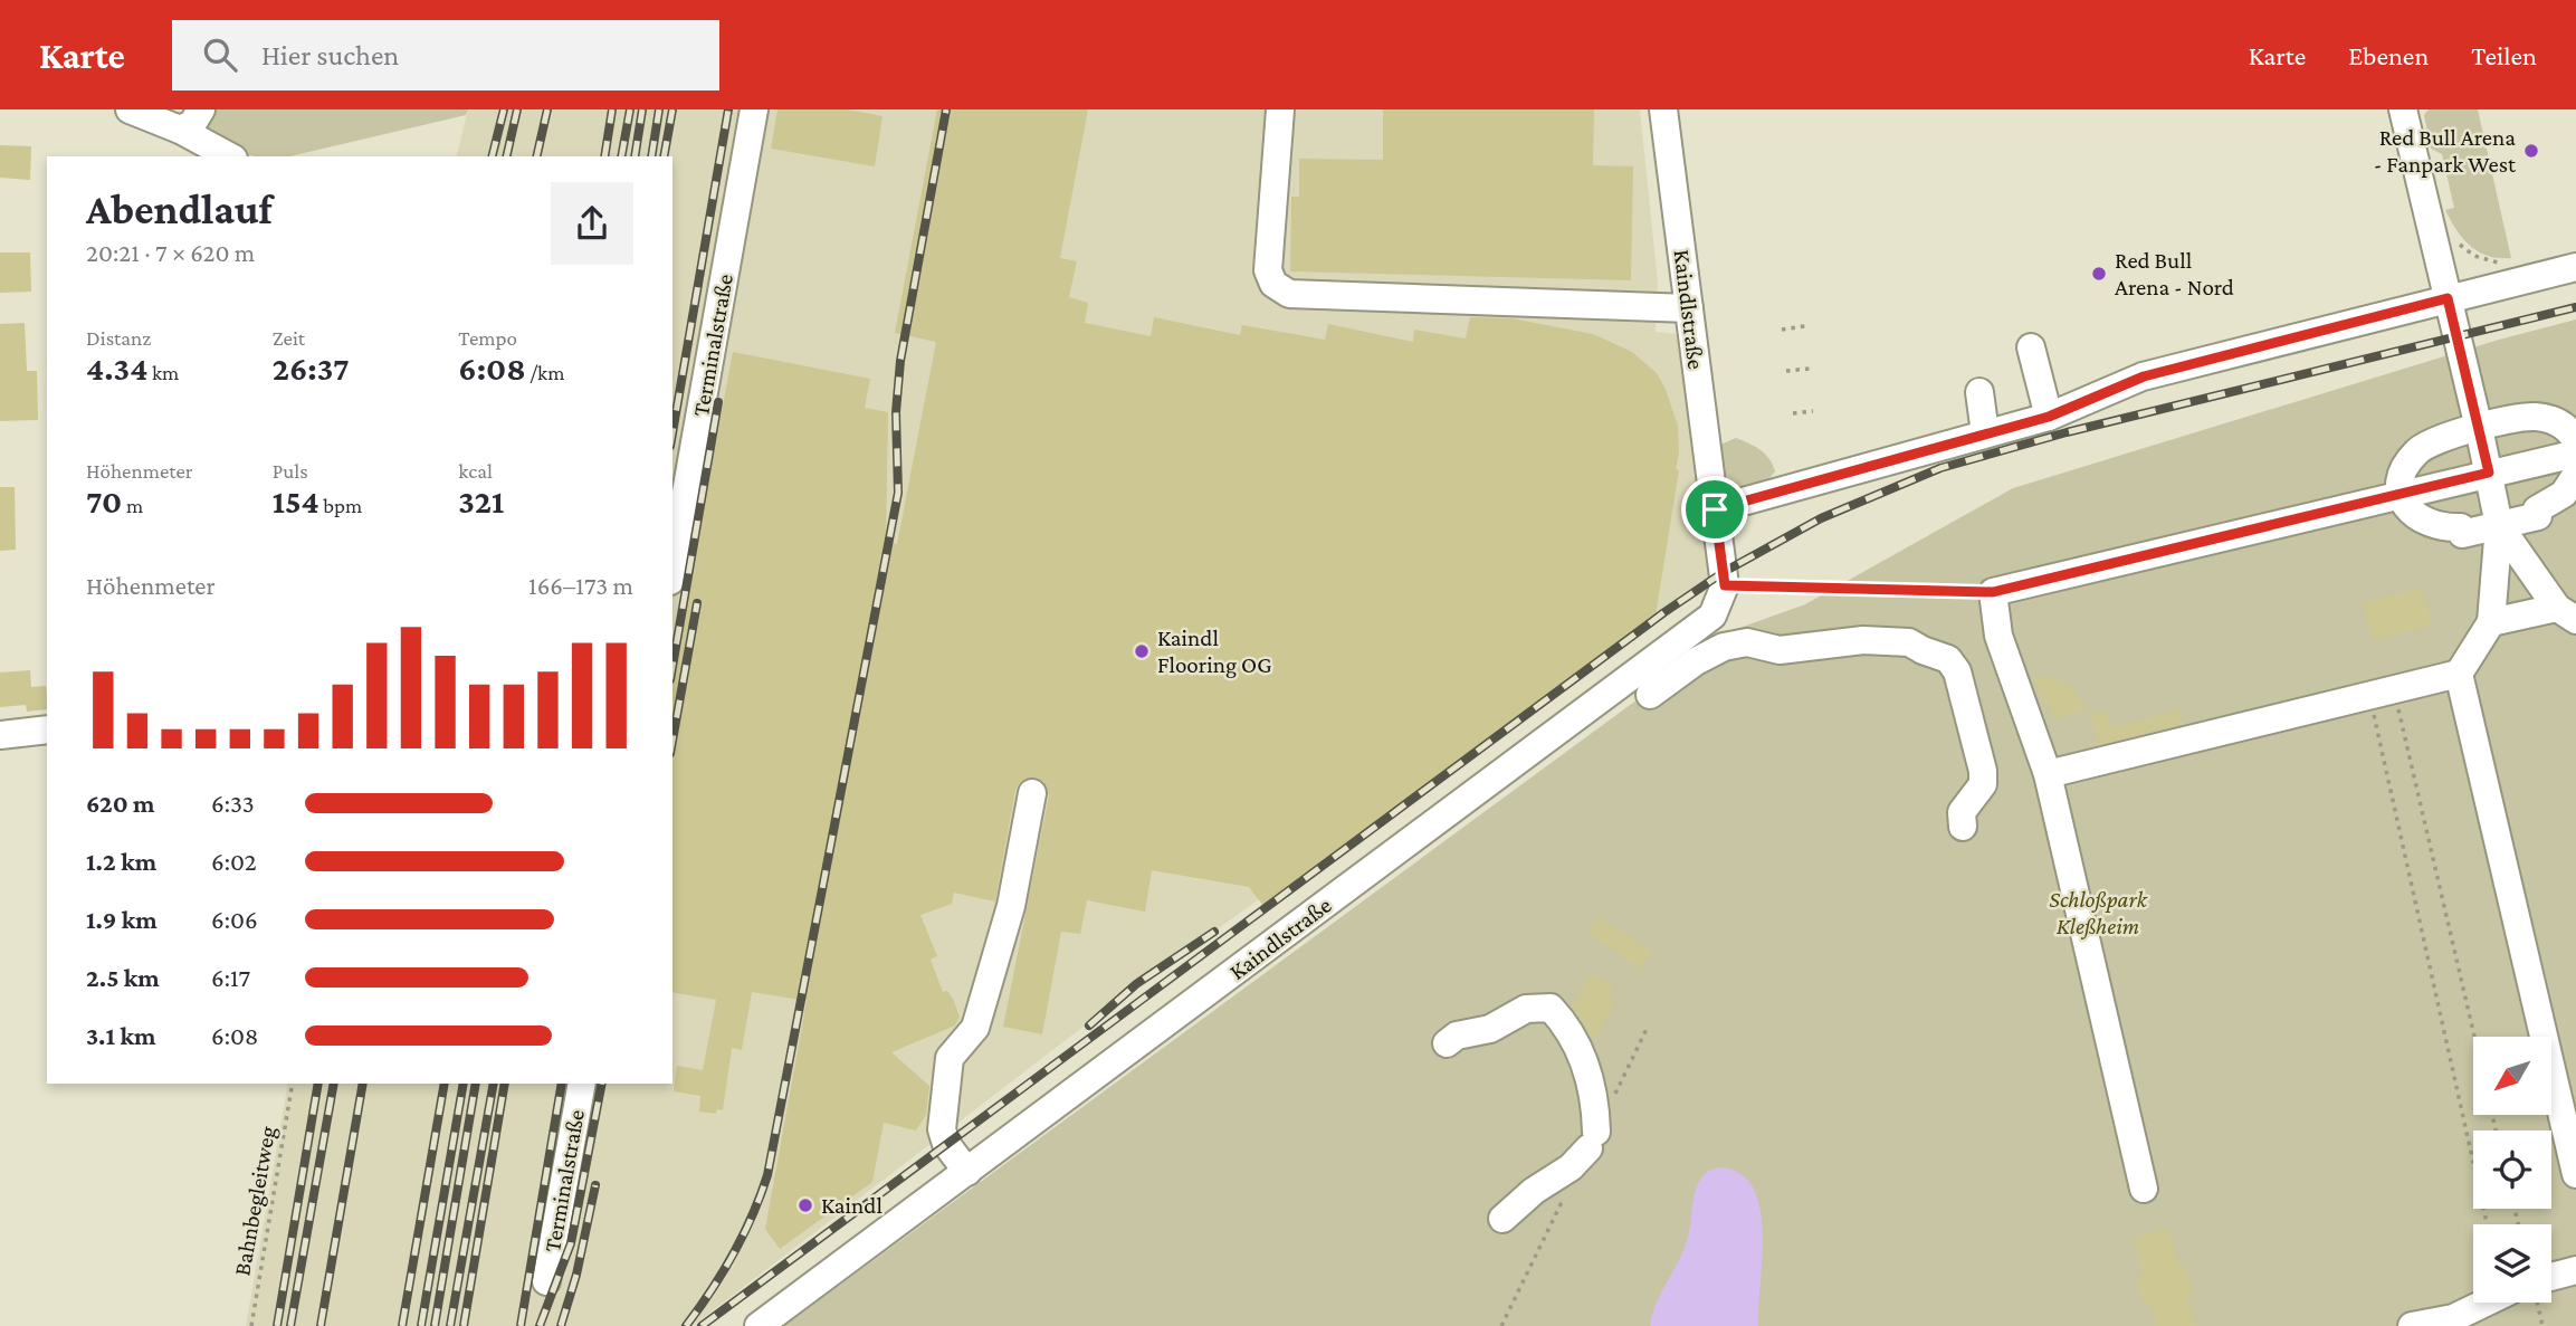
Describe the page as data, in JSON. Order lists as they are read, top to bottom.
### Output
{
  "streets": {
    "street": ["Kaindlstraße", "Terminalstraße"],
    "path": ["Bahnbegleitweg"]
  },
  "parks": ["Schloßpark Kleßheim"],
  "places": [
    "Red Bull Arena - Fanpark West",
    "Red Bull Arena - Nord",
    "Kaindl Flooring OG",
    "Kaindl"
  ],
  "north": "bottom left",
  "page": {
    "header": "Karte",
    "search": "Hier suchen",
    "nav": ["Karte", "Ebenen", "Teilen"],
    "heading": ["Abendlauf", "20:21 · 7 × 620 m"],
    "stats": [
      ["Distanz", "4.34 km"],
      ["Zeit", "26:37"],
      ["Tempo", "6:08 /km"],
      ["Höhenmeter", "70 m"],
      ["Puls", "154 bpm"],
      ["kcal", "321"]
    ],
    "chart": ["Höhenmeter", "166–173 m"],
    "list": [
      {
        "name": "620 m",
        "note": "6:33"
      },
      {
        "name": "1.2 km",
        "note": "6:02"
      },
      {
        "name": "1.9 km",
        "note": "6:06"
      },
      {
        "name": "2.5 km",
        "note": "6:17"
      },
      {
        "name": "3.1 km",
        "note": "6:08"
      }
    ]
  }
}
